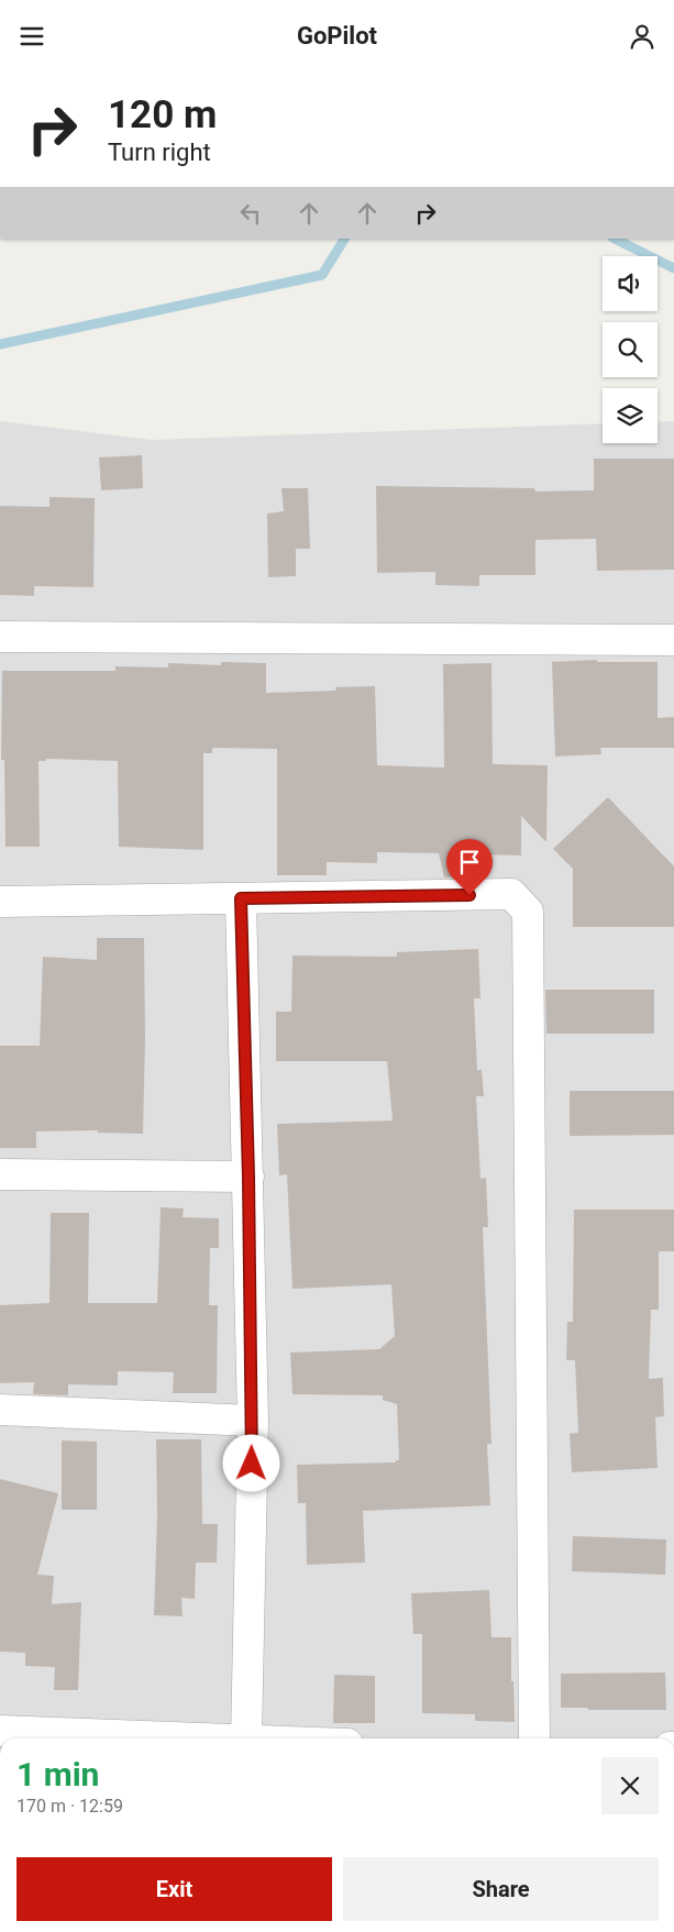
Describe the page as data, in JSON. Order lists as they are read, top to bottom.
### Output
{
  "page": {
    "header": "GoPilot",
    "turn": ["120 m", "Turn right"],
    "heading": ["1 min", "170 m · 12:59"],
    "buttons": ["Exit", "Share"]
  }
}
